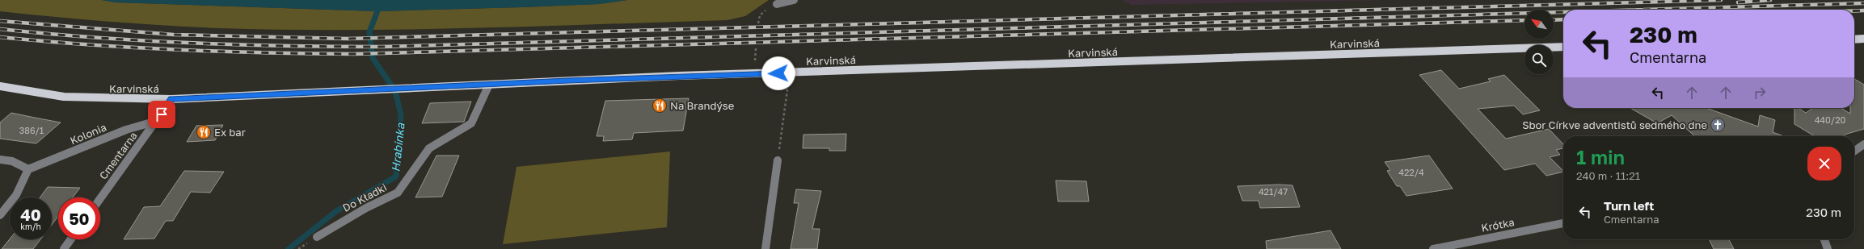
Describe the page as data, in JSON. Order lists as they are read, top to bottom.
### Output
{
  "streets": {
    "main road": ["Karvinská"],
    "street": [
      "Kolonia",
      "Cmentarna",
      "Do Kładki",
      "Krótka"
    ]
  },
  "crossings": [
    ["Karvinská", "Cmentarna"],
    ["Karvinská", "Do Kładki"],
    ["Kolonia", "Cmentarna"]
  ],
  "water": ["Hrabinka"],
  "places": {
    "restaurant": ["Na Brandýse", "Ex bar"],
    "church": ["Sbor Církve adventistů sedmého dne"]
  },
  "house_numbers": [
    "440/20",
    "386/1",
    "422/4",
    "421/47"
  ],
  "north": "top left",
  "page": {
    "turn": ["230 m", "Cmentarna"],
    "heading": ["1 min", "240 m · 11:21"],
    "list": [
      {
        "name": "Turn left",
        "note": "Cmentarna",
        "value": "230 m"
      }
    ],
    "speed": "40 km/h",
    "limit": "50"
  }
}
